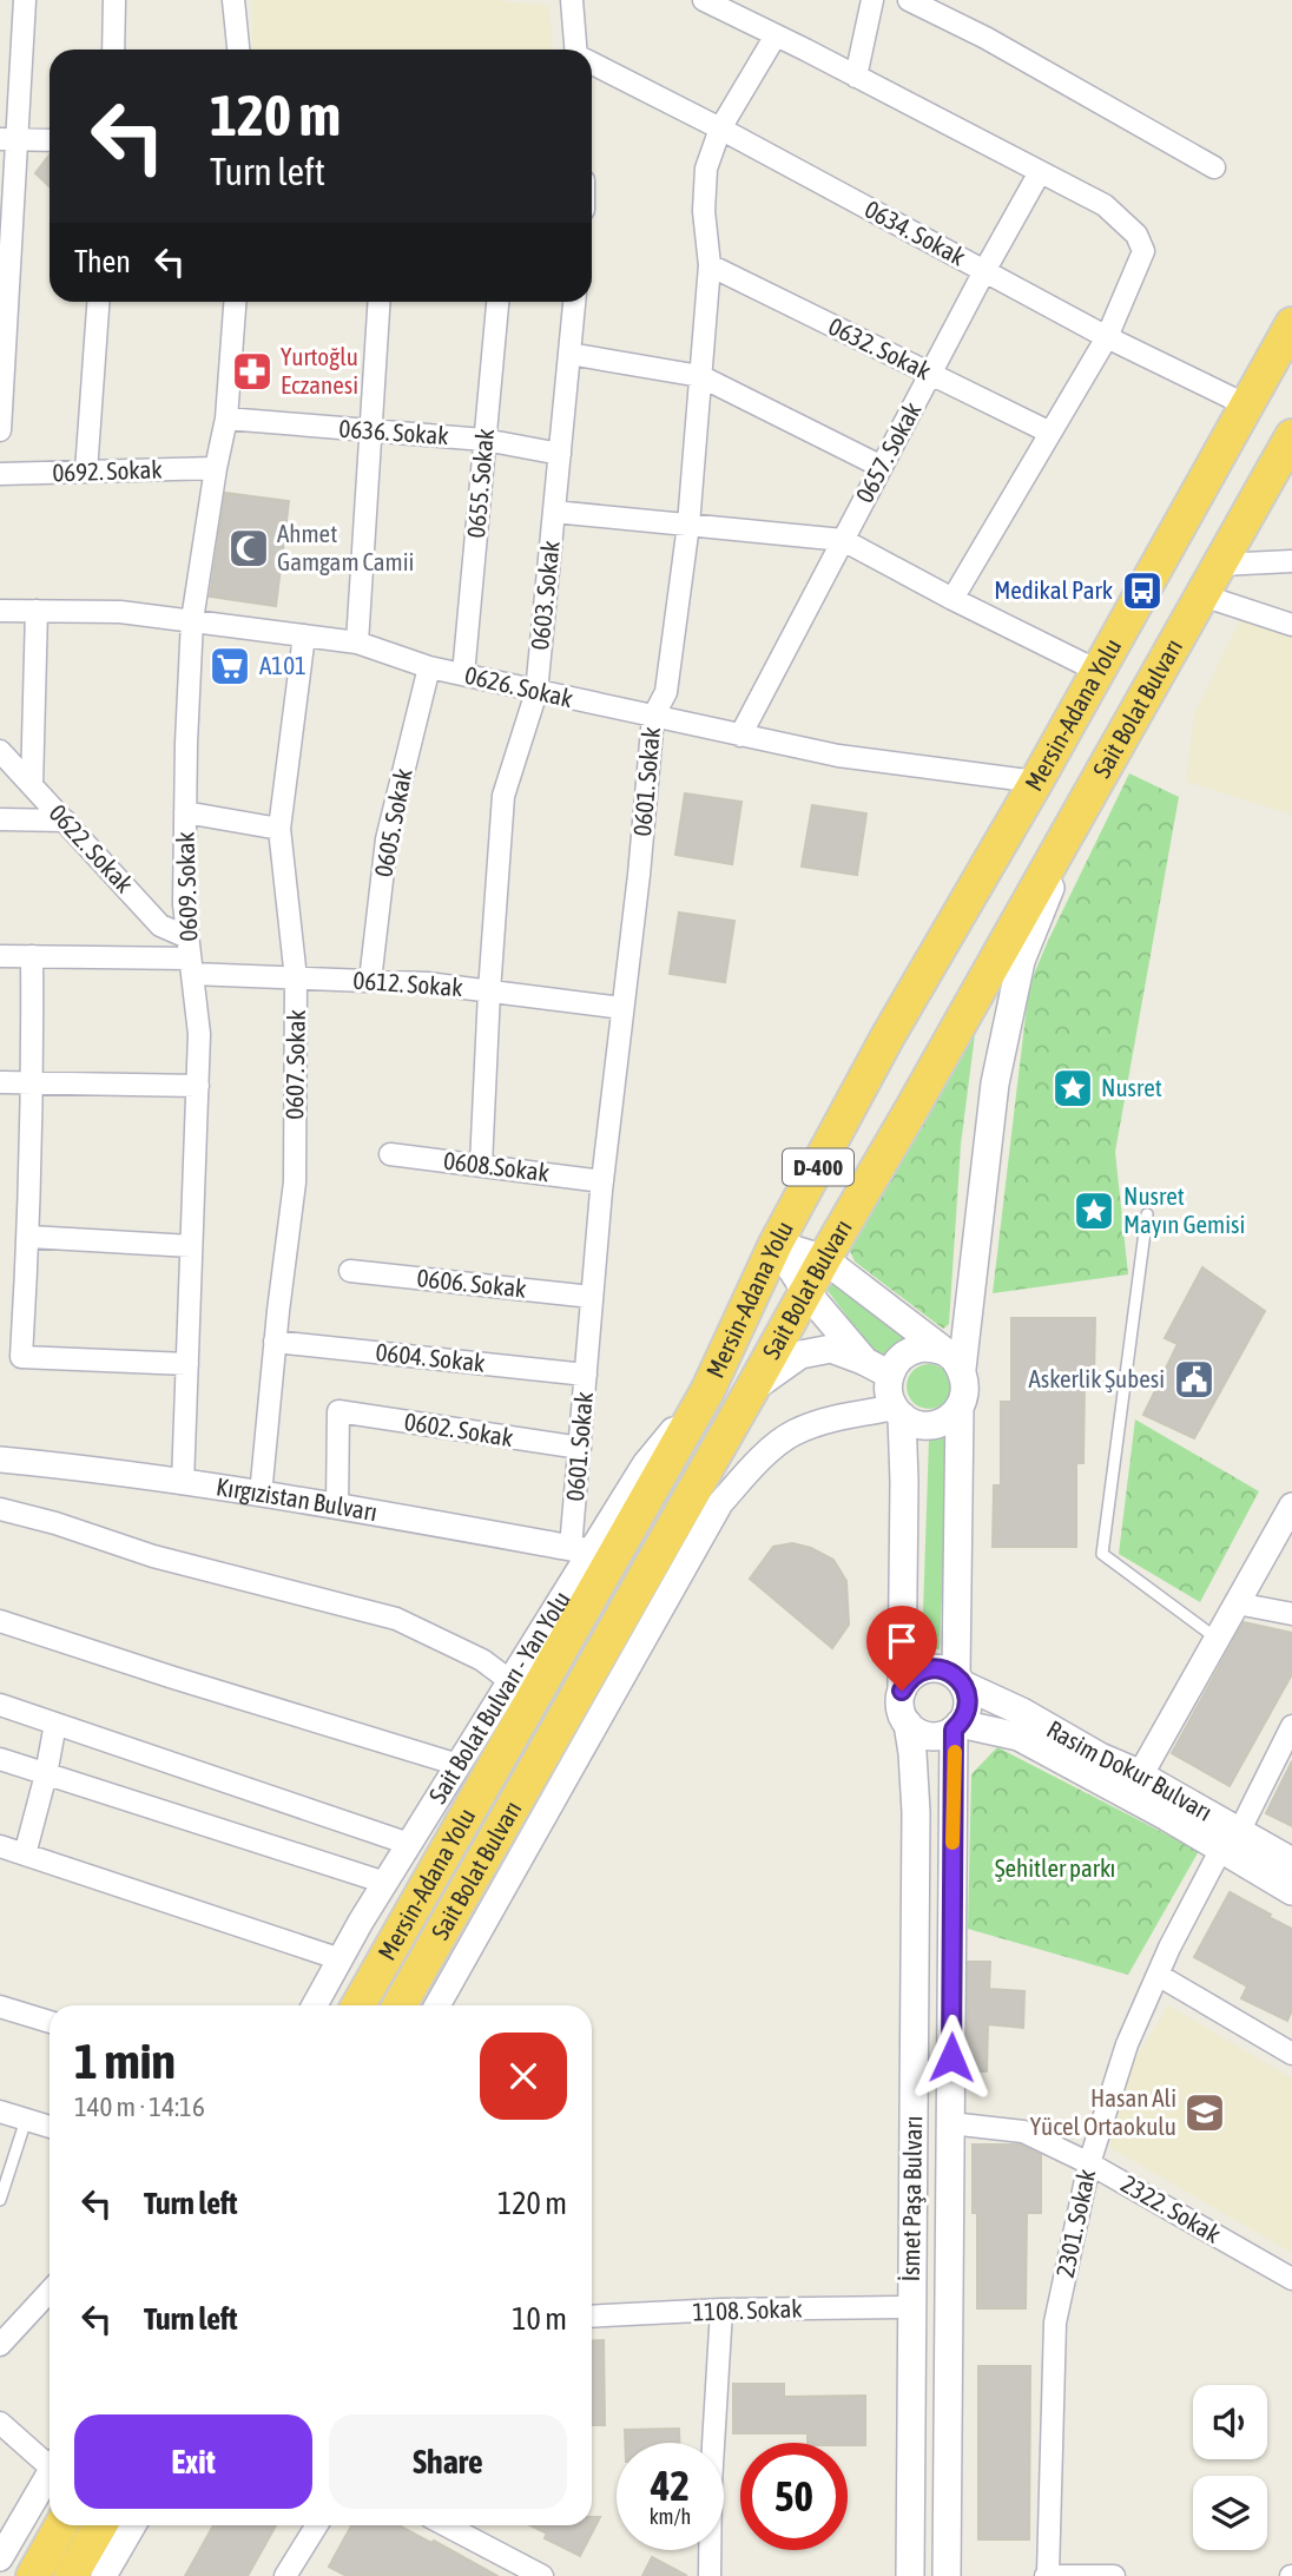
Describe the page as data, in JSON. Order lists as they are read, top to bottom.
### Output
{
  "streets": {
    "highway": ["Sait Bolat Bulvarı", "Mersin-Adana Yolu", "D-400"],
    "main road": ["Rasim Dokur Bulvarı", "İsmet Paşa Bulvarı"],
    "street": [
      "0634. Sokak",
      "0632. Sokak",
      "0636. Sokak",
      "0657. Sokak",
      "0692. Sokak",
      "0655. Sokak",
      "0603. Sokak",
      "0626. Sokak",
      "0601. Sokak",
      "0605. Sokak",
      "0622. Sokak",
      "0609. Sokak",
      "0612. Sokak",
      "0607. Sokak",
      "0608.Sokak",
      "0606. Sokak",
      "0604. Sokak",
      "0602. Sokak",
      "Kırgızistan Bulvarı",
      "Sait Bolat Bulvarı - Yan Yolu",
      "2322. Sokak",
      "2301. Sokak",
      "1108. Sokak"
    ]
  },
  "crossings": [
    ["0634. Sokak", "0657. Sokak"],
    ["0634. Sokak", "Mersin-Adana Yolu"],
    ["0634. Sokak", "0601. Sokak"],
    ["0632. Sokak", "0657. Sokak"],
    ["0632. Sokak", "0601. Sokak"],
    ["0636. Sokak", "0655. Sokak"],
    ["0636. Sokak", "0603. Sokak"],
    ["0636. Sokak", "0609. Sokak"],
    ["0657. Sokak", "0626. Sokak"],
    ["0692. Sokak", "0609. Sokak"],
    ["0655. Sokak", "0626. Sokak"],
    ["0603. Sokak", "0626. Sokak"],
    ["0603. Sokak", "0612. Sokak"],
    ["0603. Sokak", "0608.Sokak"],
    ["0626. Sokak", "Mersin-Adana Yolu"],
    ["0626. Sokak", "0601. Sokak"],
    ["0626. Sokak", "0605. Sokak"],
    ["0626. Sokak", "0609. Sokak"],
    ["0626. Sokak", "0607. Sokak"],
    ["Mersin-Adana Yolu", "Sait Bolat Bulvarı - Yan Yolu"],
    ["0601. Sokak", "0612. Sokak"],
    ["0601. Sokak", "0608.Sokak"],
    ["0601. Sokak", "0606. Sokak"],
    ["0601. Sokak", "0604. Sokak"],
    ["0601. Sokak", "0602. Sokak"],
    ["0601. Sokak", "Kırgızistan Bulvarı"],
    ["0601. Sokak", "Sait Bolat Bulvarı - Yan Yolu"],
    ["0605. Sokak", "0612. Sokak"],
    ["0622. Sokak", "0609. Sokak"],
    ["0622. Sokak", "0612. Sokak"],
    ["0609. Sokak", "0612. Sokak"],
    ["0609. Sokak", "Kırgızistan Bulvarı"],
    ["0612. Sokak", "0607. Sokak"],
    ["0607. Sokak", "0604. Sokak"],
    ["0607. Sokak", "Kırgızistan Bulvarı"],
    ["0602. Sokak", "Kırgızistan Bulvarı"],
    ["Kırgızistan Bulvarı", "Sait Bolat Bulvarı - Yan Yolu"],
    ["Rasim Dokur Bulvarı", "İsmet Paşa Bulvarı"],
    ["Rasim Dokur Bulvarı", "2301. Sokak"],
    ["İsmet Paşa Bulvarı", "2322. Sokak"],
    ["İsmet Paşa Bulvarı", "1108. Sokak"],
    ["2322. Sokak", "2301. Sokak"]
  ],
  "parks": ["Şehitler parkı"],
  "places": {
    "pharmacy": ["Yurtoğlu Eczanesi"],
    "mosque": ["Ahmet Gamgam Camii"],
    "bus stop": ["Medikal Park"],
    "supermarket": ["A101"],
    "place": ["Nusret", "Nusret Mayın Gemisi"],
    "public building": ["Askerlik Şubesi"],
    "school or university": ["Hasan Ali Yücel Ortaokulu"]
  },
  "page": {
    "turn": ["120 m", "Turn left"],
    "then": "Then",
    "heading": ["1 min", "140 m · 14:16"],
    "list": [
      {
        "name": "Turn left",
        "value": "120 m"
      },
      {
        "name": "Turn left",
        "value": "10 m"
      }
    ],
    "buttons": ["Exit", "Share"],
    "speed": "42 km/h",
    "limit": "50"
  }
}
